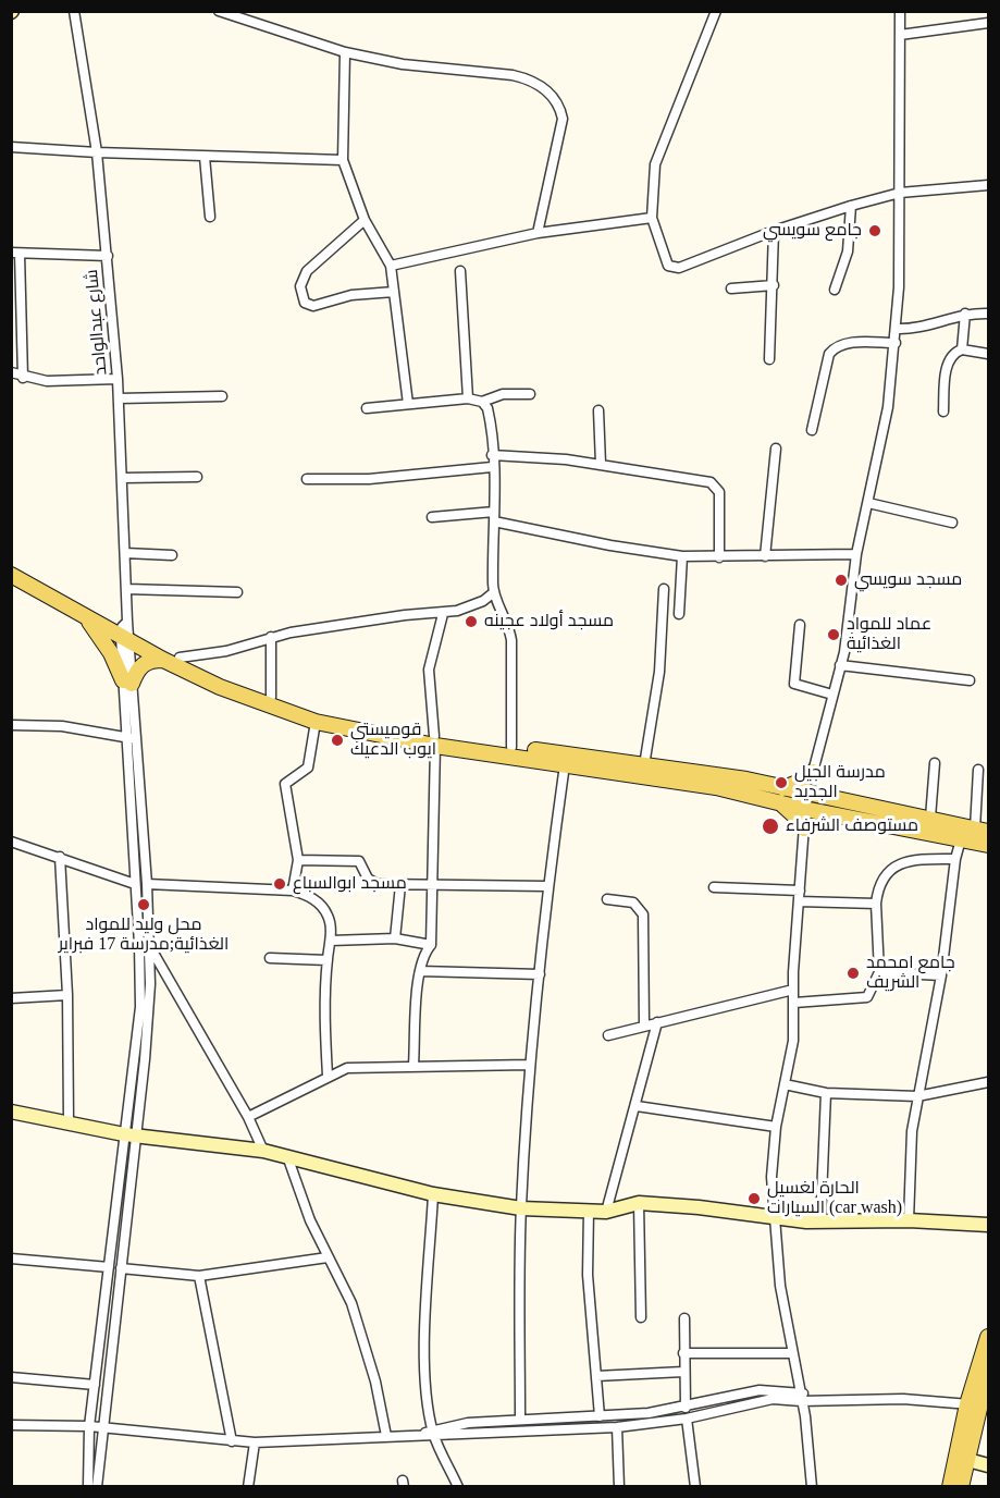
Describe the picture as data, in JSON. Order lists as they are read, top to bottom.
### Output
{
  "streets": {
    "street": ["شارع عبدالواحد"]
  },
  "places": [
    "جامع سويسي",
    "مسجد سويسي",
    "مسجد أولاد عجينه",
    "عماد للمواد الغذائية",
    "قوميستي ايوب الدعيك",
    "مدرسة الجيل الجديد",
    "مستوصف الشرفاء",
    "مسجد ابوالسباع",
    "محل وليد للمواد الغذائية;مدرسة 17 فبراير",
    "جامع امحمد الشريف",
    "الحارة لغسيل السيارات (car wash)"
  ]
}
